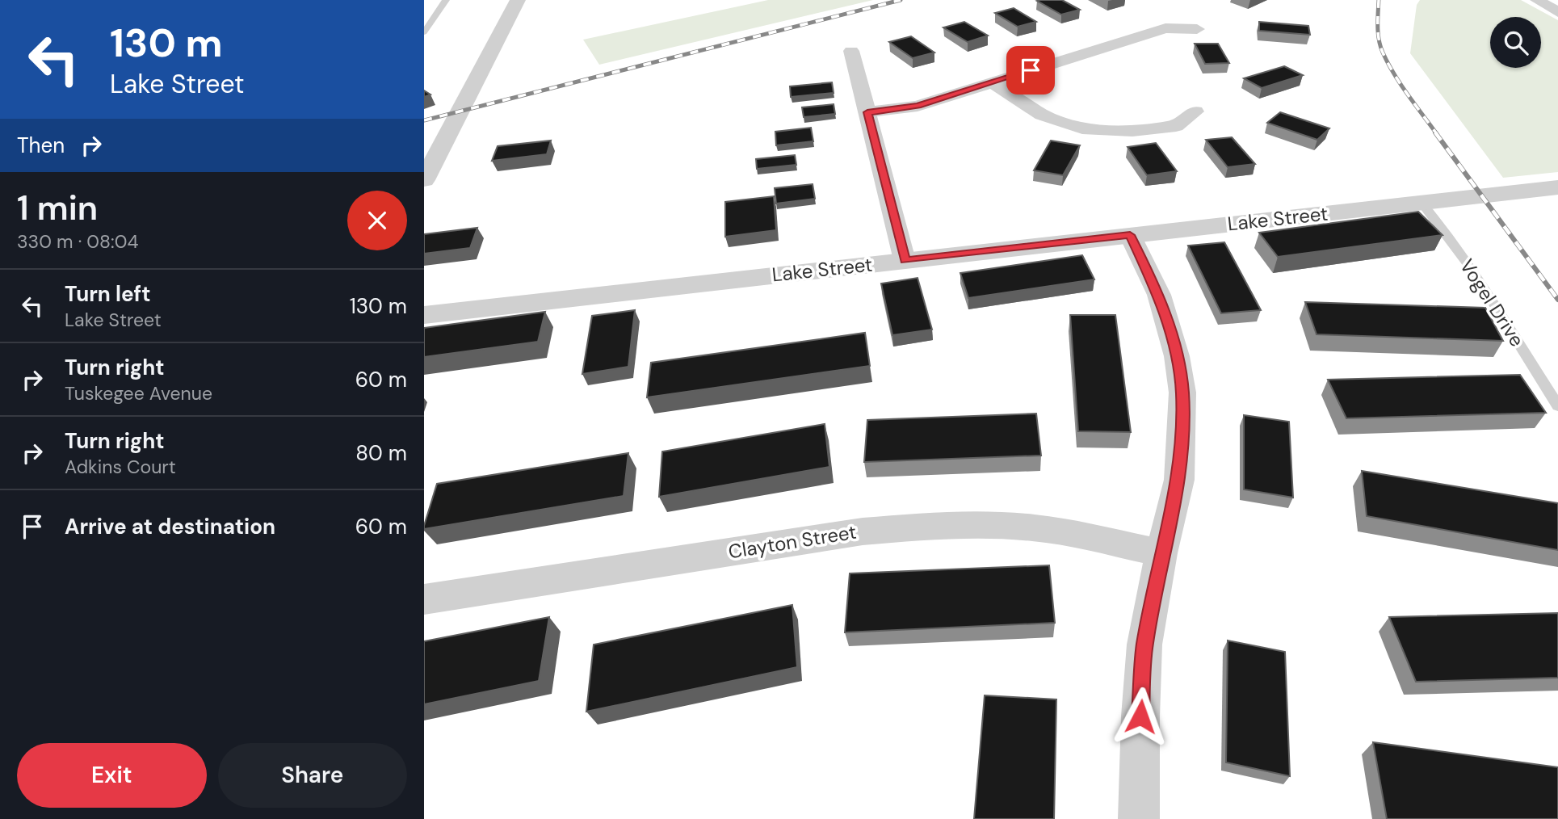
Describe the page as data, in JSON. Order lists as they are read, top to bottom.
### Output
{
  "streets": {
    "street": ["Lake Street", "Clayton Street"],
    "lane": ["Vogel Drive"]
  },
  "crossings": [
    ["Lake Street", "Vogel Drive"]
  ],
  "page": {
    "turn": ["130 m", "Lake Street"],
    "then": "Then",
    "heading": ["1 min", "330 m · 08:04"],
    "list": [
      {
        "name": "Turn left",
        "note": "Lake Street",
        "value": "130 m"
      },
      {
        "name": "Turn right",
        "note": "Tuskegee Avenue",
        "value": "60 m"
      },
      {
        "name": "Turn right",
        "note": "Adkins Court",
        "value": "80 m"
      },
      {
        "name": "Arrive at destination",
        "value": "60 m"
      }
    ],
    "buttons": ["Exit", "Share"]
  }
}
